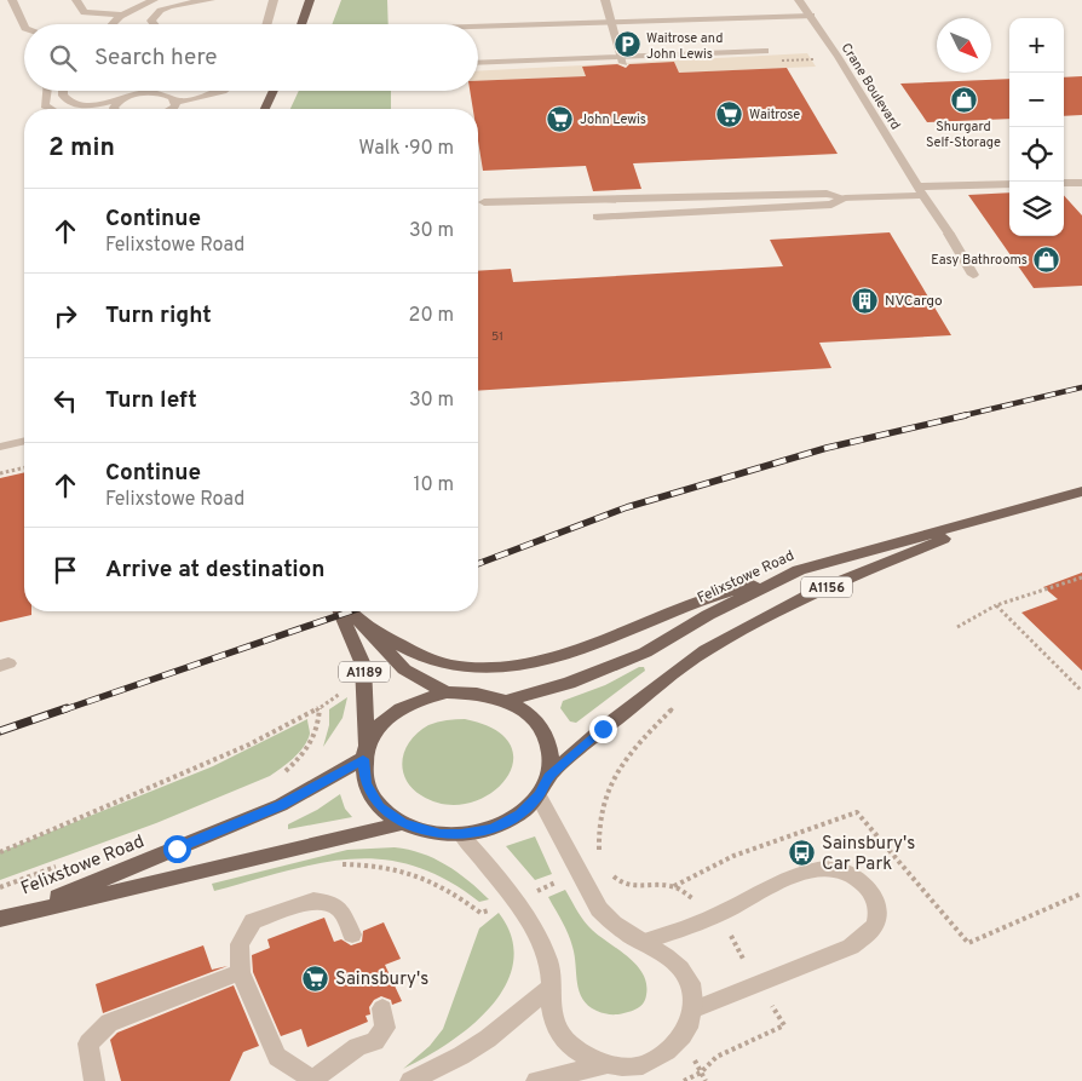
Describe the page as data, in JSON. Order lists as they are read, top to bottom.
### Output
{
  "streets": {
    "main road": ["Felixstowe Road", "A1156", "A1189"],
    "street": ["Crane Boulevard"]
  },
  "crossings": [
    ["Felixstowe Road", "A1189"]
  ],
  "places": {
    "parking": ["Waitrose and John Lewis"],
    "shop": ["Shurgard Self-Storage", "Easy Bathrooms"],
    "supermarket": ["Waitrose", "John Lewis", "Sainsbury's"],
    "building": ["NVCargo"],
    "bus stop": ["Sainsbury's Car Park"]
  },
  "house_numbers": ["51"],
  "north": "bottom right",
  "page": {
    "map_buttons": ["+", "−"],
    "search": "Search here",
    "heading": ["2 min", "Walk · 90 m"],
    "list": [
      ["Continue", "Felixstowe Road", "30 m"],
      ["Turn right", "20 m"],
      ["Turn left", "30 m"],
      ["Continue", "Felixstowe Road", "10 m"],
      "Arrive at destination"
    ]
  }
}
